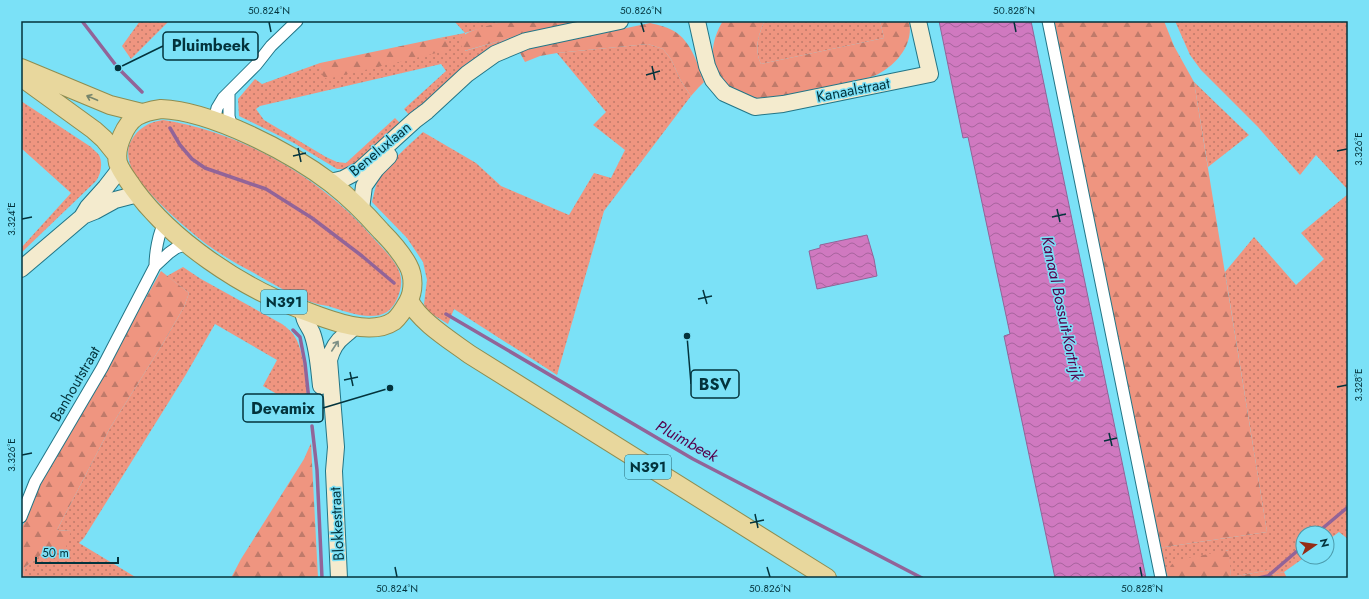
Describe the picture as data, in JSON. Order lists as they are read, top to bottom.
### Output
{
  "streets": {
    "main road": ["N391"],
    "street": [
      "Kanaalstraat",
      "Beneluxlaan",
      "Banhoutstraat",
      "Blokkestraat"
    ]
  },
  "crossings": [
    ["N391", "Banhoutstraat"],
    ["N391", "Blokkestraat"]
  ],
  "water": ["Kanaal Bossuit-Kortrijk", "Pluimbeek"],
  "places": ["Pluimbeek", "BSV", "Devamix"],
  "scale_bar": "50 m",
  "north": "right",
  "coordinates": [
    "50.824°N",
    "50.826°N",
    "50.828°N",
    "3.326°E",
    "3.324°E",
    "3.328°E"
  ]
}
